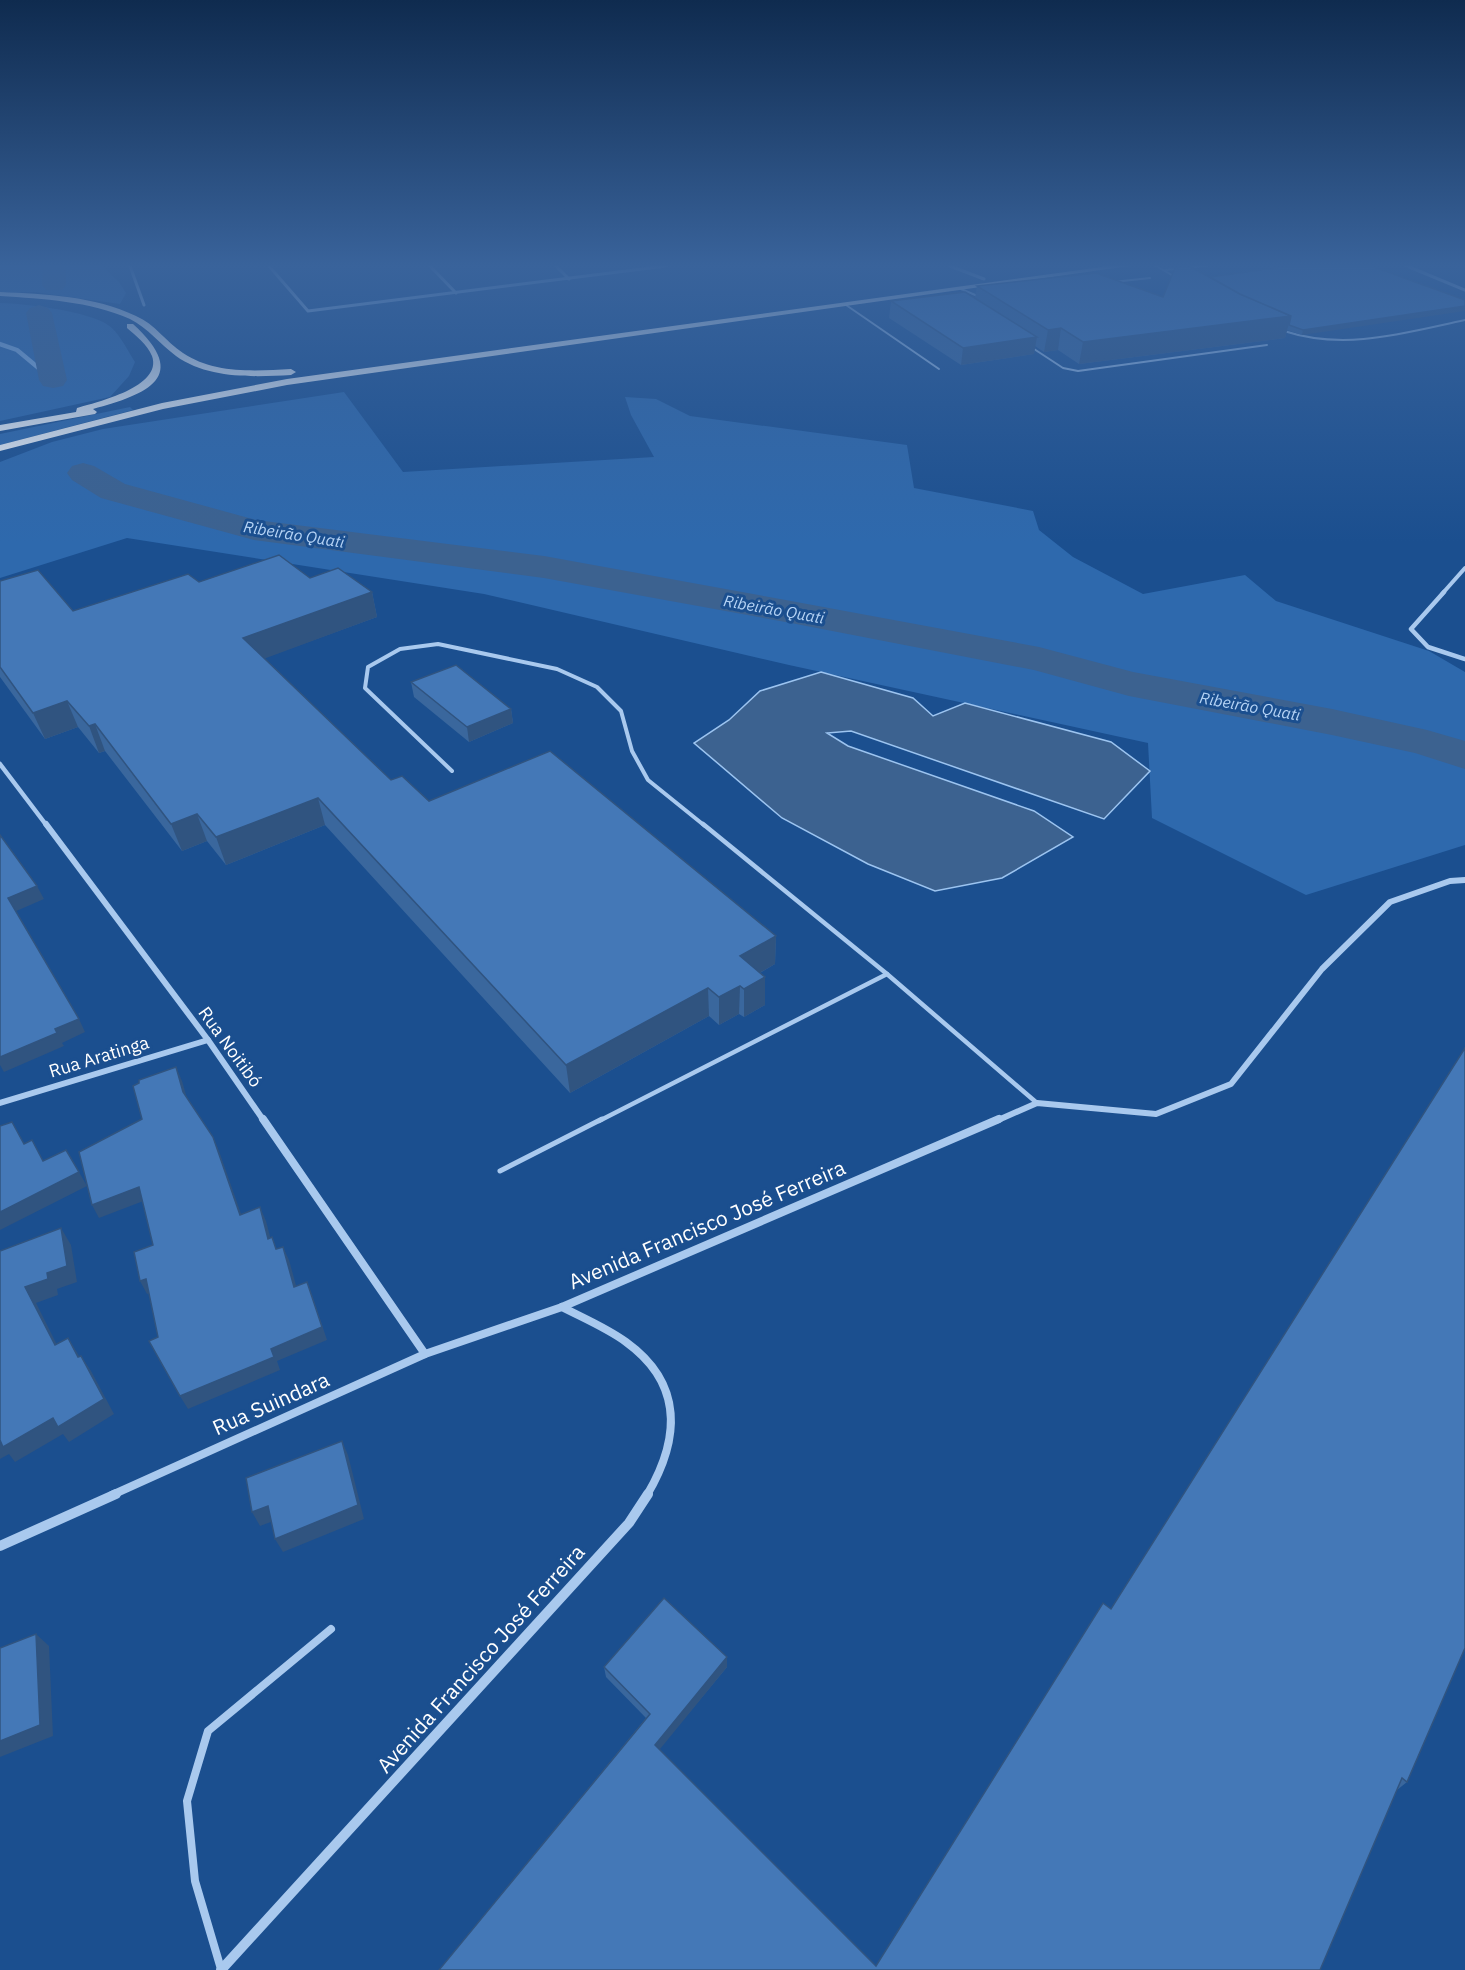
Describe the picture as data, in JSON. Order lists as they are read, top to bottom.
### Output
{
  "streets": {
    "street": [
      "Rua Noitibó",
      "Rua Aratinga",
      "Avenida Francisco José Ferreira",
      "Rua Suindara"
    ]
  },
  "crossings": [
    ["Rua Noitibó", "Rua Aratinga"],
    ["Rua Noitibó", "Rua Suindara"],
    ["Avenida Francisco José Ferreira", "Rua Suindara"]
  ],
  "water": ["Ribeirão Quati"]
}
